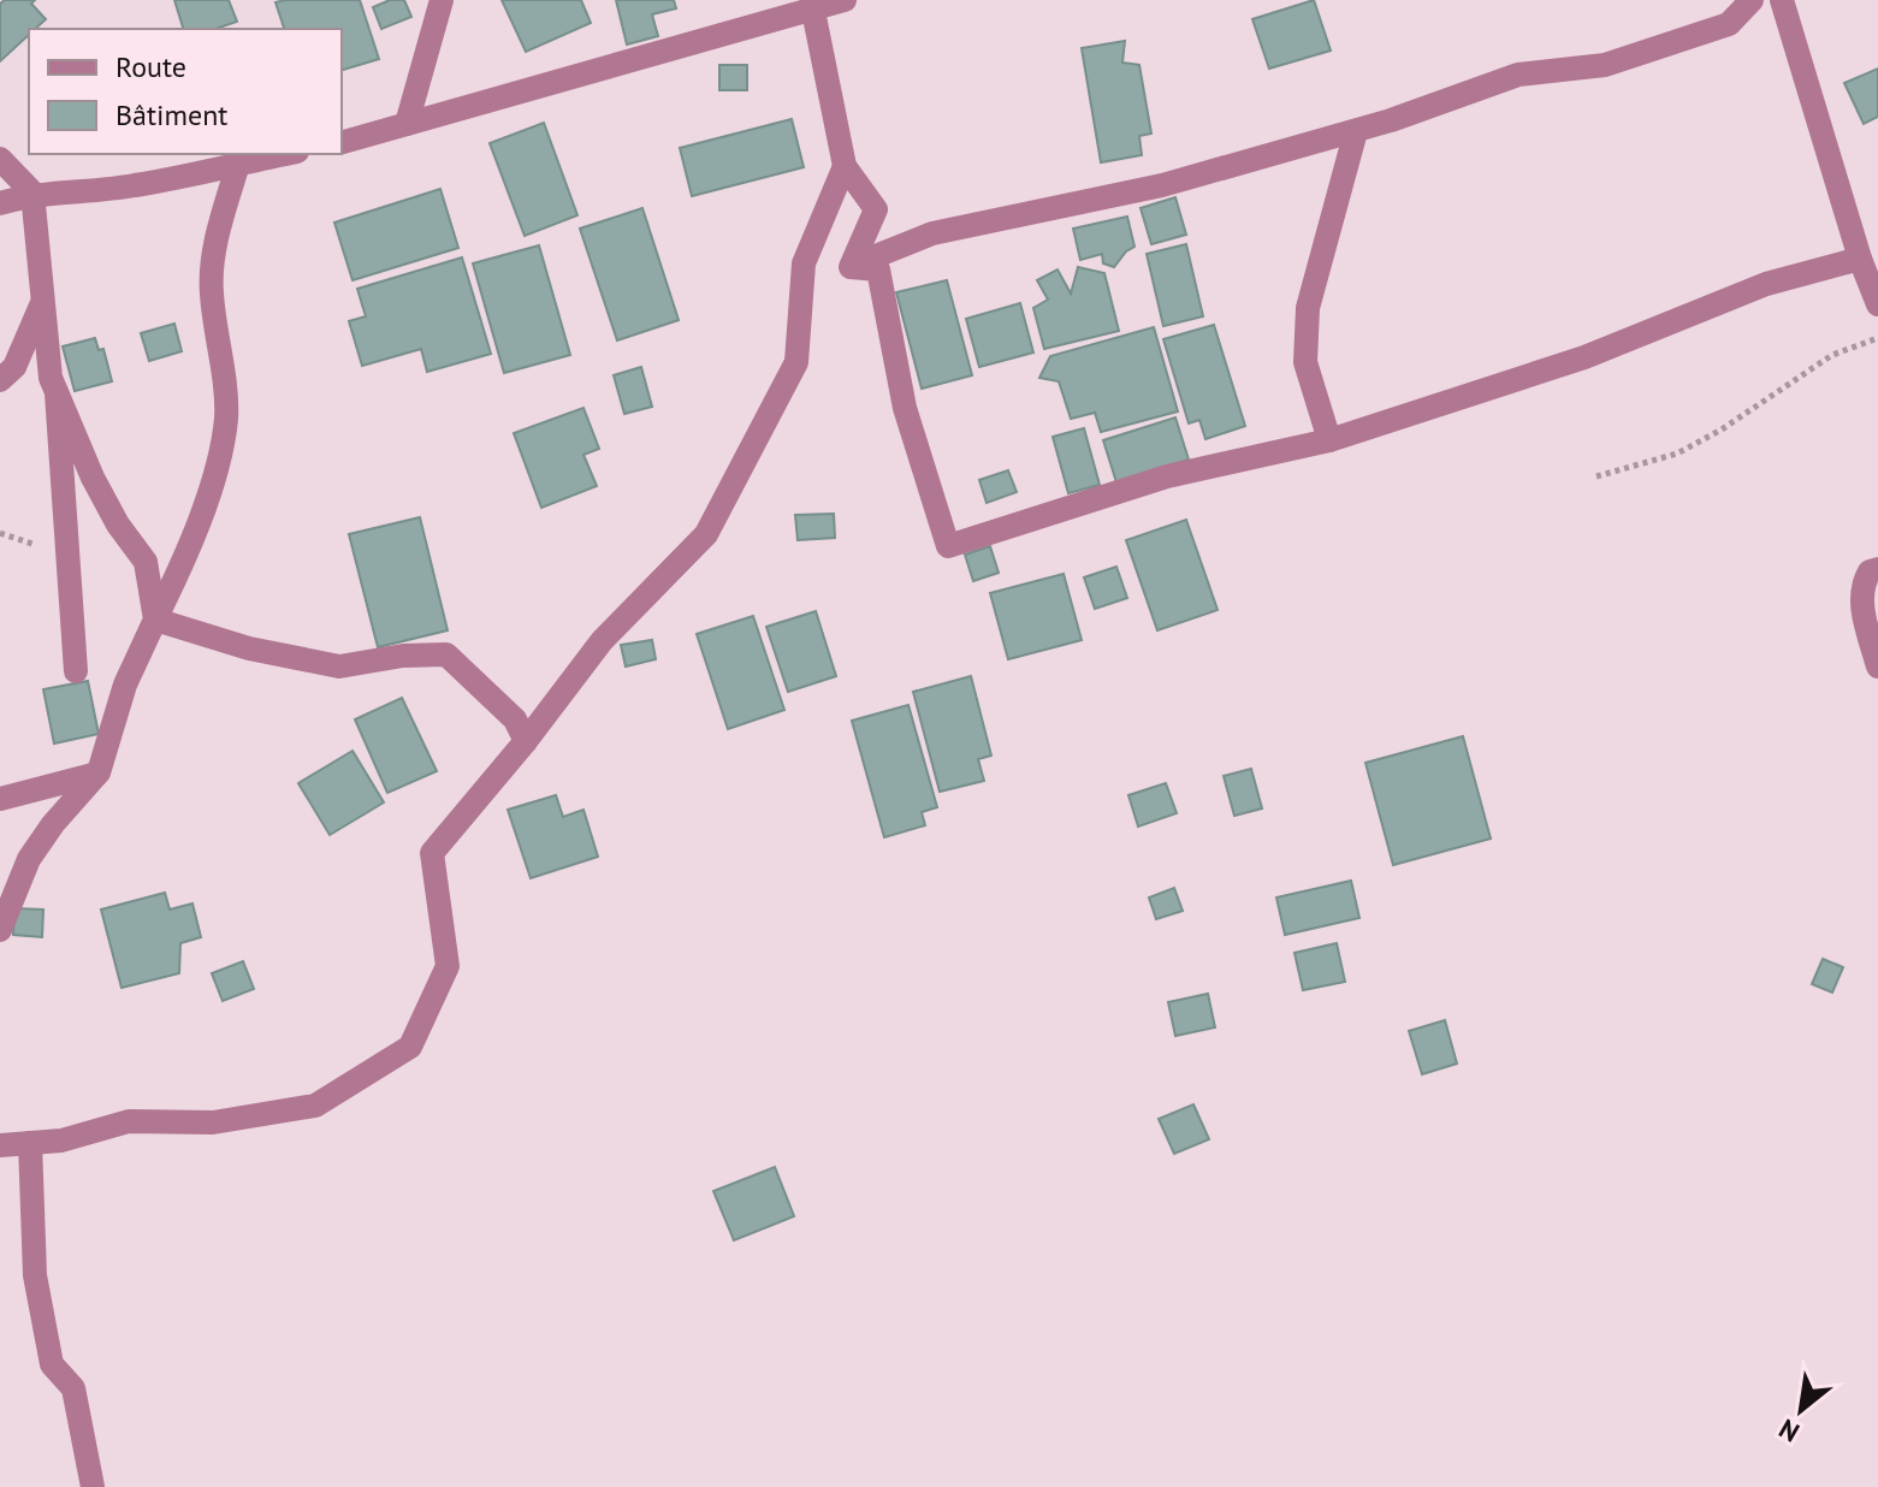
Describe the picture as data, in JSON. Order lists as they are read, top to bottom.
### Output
{
  "legend": ["Route", "Bâtiment"],
  "north": "bottom left"
}
